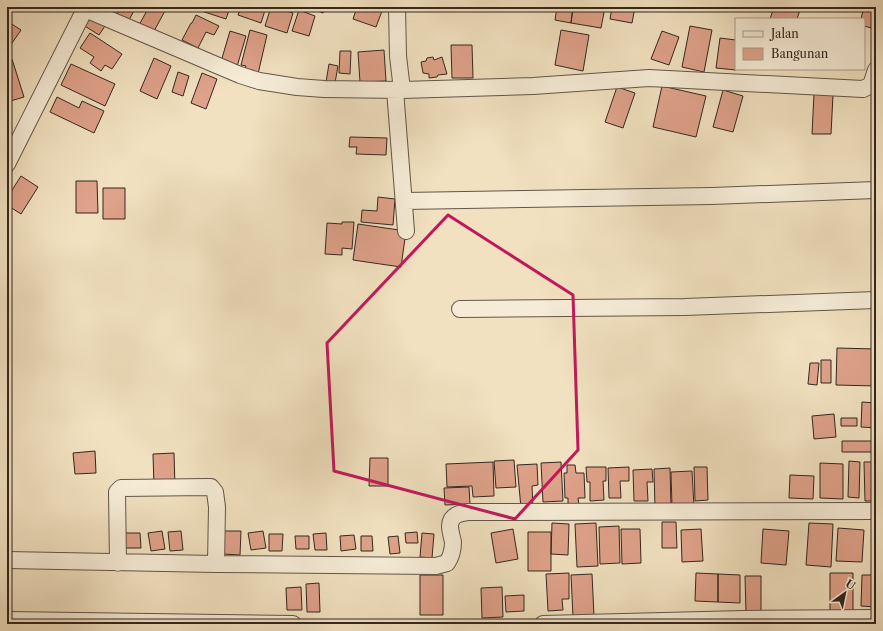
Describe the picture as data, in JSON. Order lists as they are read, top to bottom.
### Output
{
  "legend": ["Jalan", "Bangunan"],
  "north": "top right"
}
